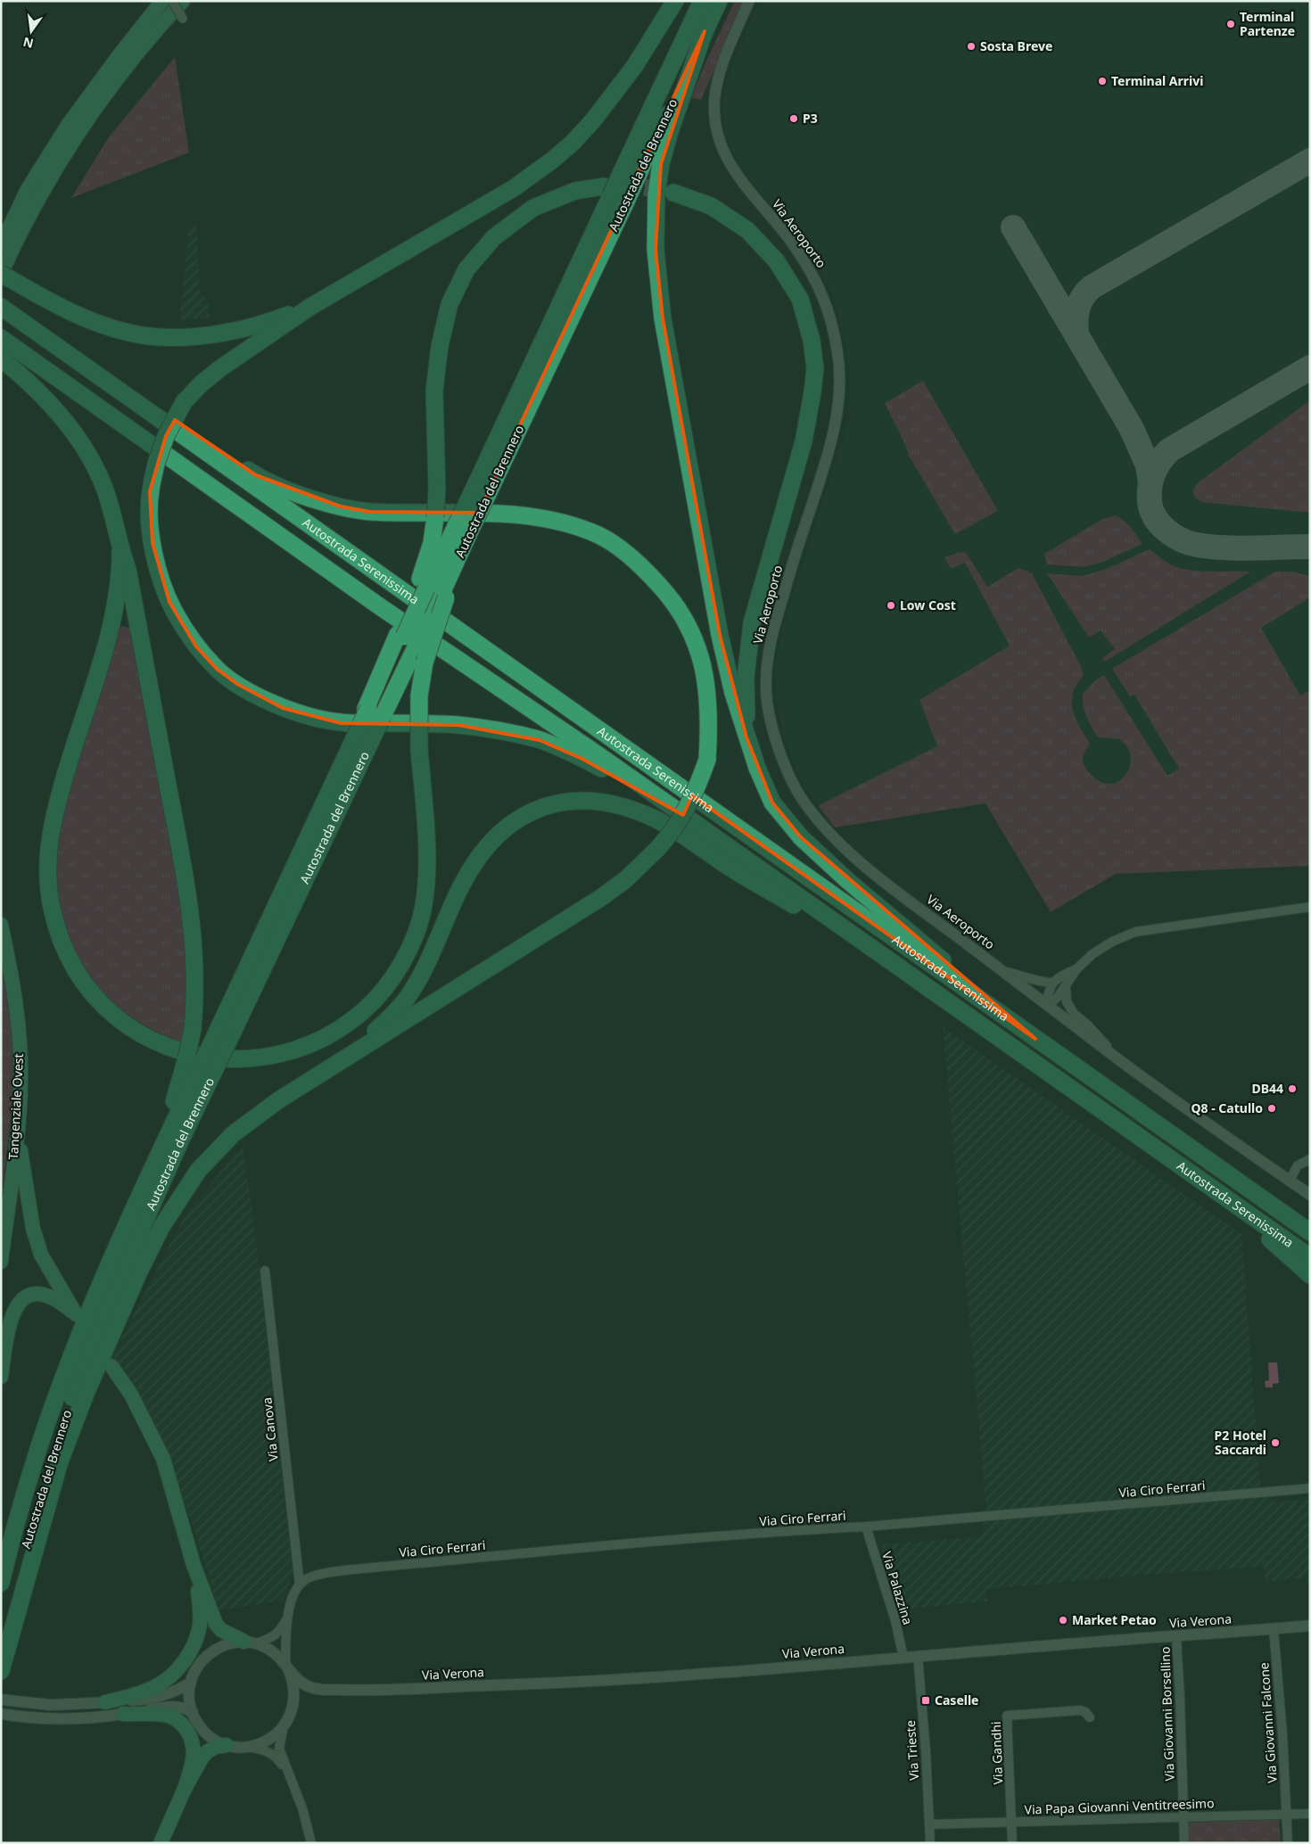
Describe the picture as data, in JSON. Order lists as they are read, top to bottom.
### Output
{
  "streets": {
    "highway": ["Autostrada del Brennero", "Autostrada Serenissima", "Tangenziale Ovest"],
    "street": [
      "Via Aeroporto",
      "Via Canova",
      "Via Ciro Ferrari",
      "Via Palazzina",
      "Via Verona",
      "Via Giovanni Borsellino",
      "Via Giovanni Falcone",
      "Via Trieste",
      "Via Gandhi",
      "Via Papa Giovanni Ventitreesimo"
    ]
  },
  "crossings": [
    ["Via Canova", "Via Ciro Ferrari"],
    ["Via Ciro Ferrari", "Via Palazzina"],
    ["Via Palazzina", "Via Verona"],
    ["Via Verona", "Via Giovanni Borsellino"],
    ["Via Verona", "Via Giovanni Falcone"],
    ["Via Verona", "Via Trieste"],
    ["Via Giovanni Borsellino", "Via Papa Giovanni Ventitreesimo"],
    ["Via Giovanni Falcone", "Via Papa Giovanni Ventitreesimo"],
    ["Via Trieste", "Via Papa Giovanni Ventitreesimo"],
    ["Via Gandhi", "Via Papa Giovanni Ventitreesimo"]
  ],
  "places": {
    "other": [
      "Terminal Partenze",
      "Sosta Breve",
      "Terminal Arrivi",
      "P3",
      "Low Cost",
      "DB44",
      "Q8 - Catullo",
      "P2 Hotel Saccardi",
      "Market Petao"
    ],
    "transit": ["Caselle"]
  },
  "north": "bottom"
}
